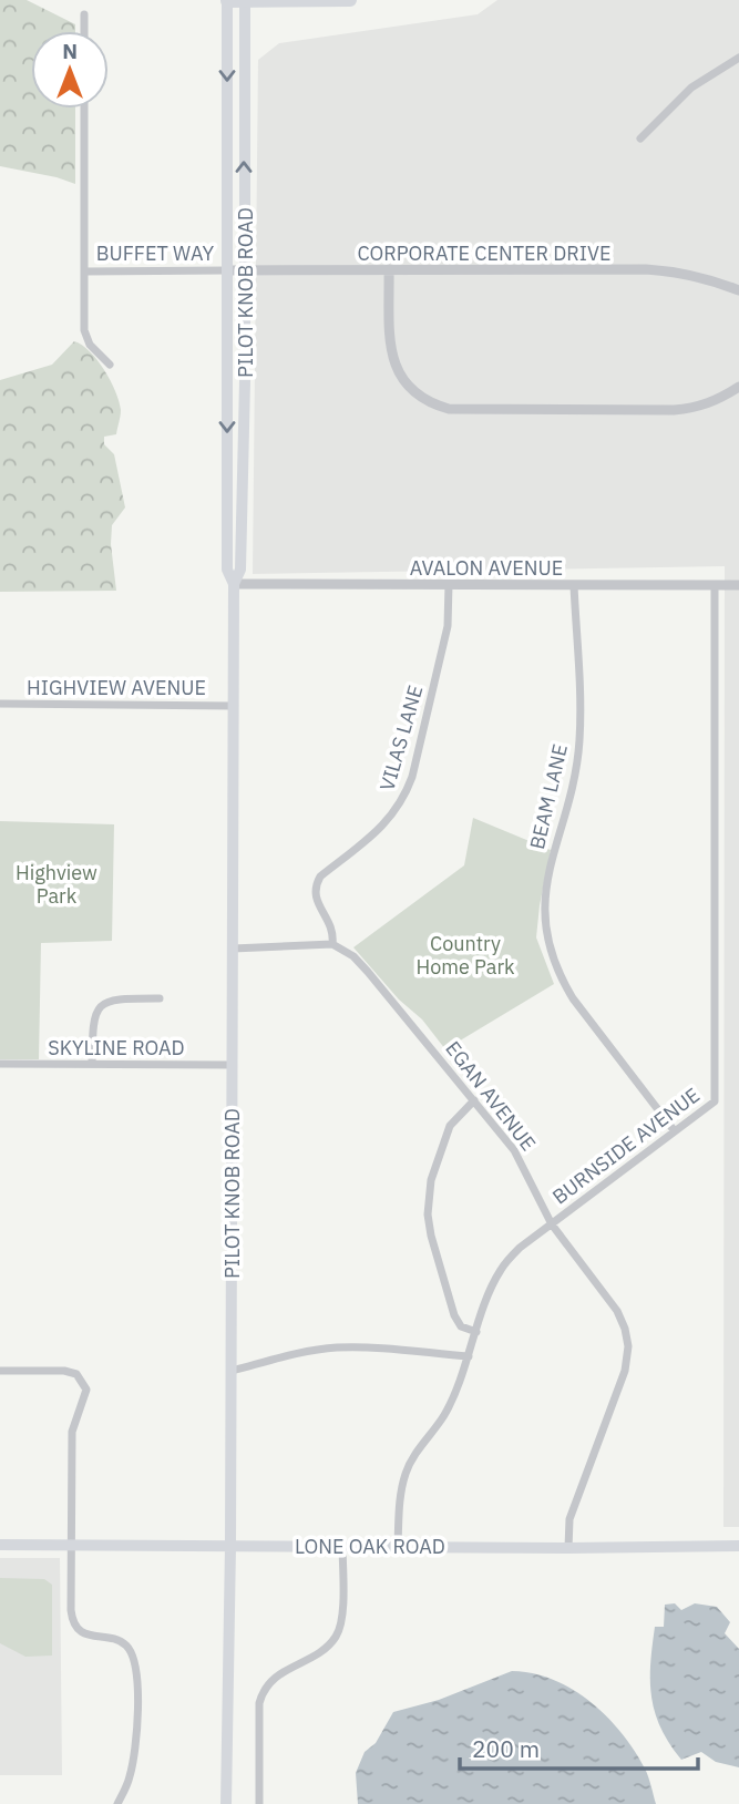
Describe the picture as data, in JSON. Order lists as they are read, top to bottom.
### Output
{
  "streets": {
    "main road": ["PILOT KNOB ROAD", "LONE OAK ROAD"],
    "street": [
      "BUFFET WAY",
      "CORPORATE CENTER DRIVE",
      "AVALON AVENUE",
      "HIGHVIEW AVENUE",
      "VILAS LANE",
      "BEAM LANE",
      "SKYLINE ROAD",
      "EGAN AVENUE",
      "BURNSIDE AVENUE"
    ]
  },
  "crossings": [
    ["BUFFET WAY", "CORPORATE CENTER DRIVE"],
    ["BUFFET WAY", "PILOT KNOB ROAD"],
    ["CORPORATE CENTER DRIVE", "PILOT KNOB ROAD"],
    ["PILOT KNOB ROAD", "AVALON AVENUE"],
    ["PILOT KNOB ROAD", "HIGHVIEW AVENUE"],
    ["PILOT KNOB ROAD", "SKYLINE ROAD"],
    ["PILOT KNOB ROAD", "LONE OAK ROAD"],
    ["AVALON AVENUE", "VILAS LANE"],
    ["AVALON AVENUE", "BEAM LANE"],
    ["AVALON AVENUE", "BURNSIDE AVENUE"],
    ["VILAS LANE", "EGAN AVENUE"],
    ["BEAM LANE", "BURNSIDE AVENUE"],
    ["EGAN AVENUE", "BURNSIDE AVENUE"],
    ["EGAN AVENUE", "LONE OAK ROAD"],
    ["BURNSIDE AVENUE", "LONE OAK ROAD"]
  ],
  "parks": ["Highview Park", "Country Home Park"],
  "scale_bar": "200 m",
  "north": "top"
}
